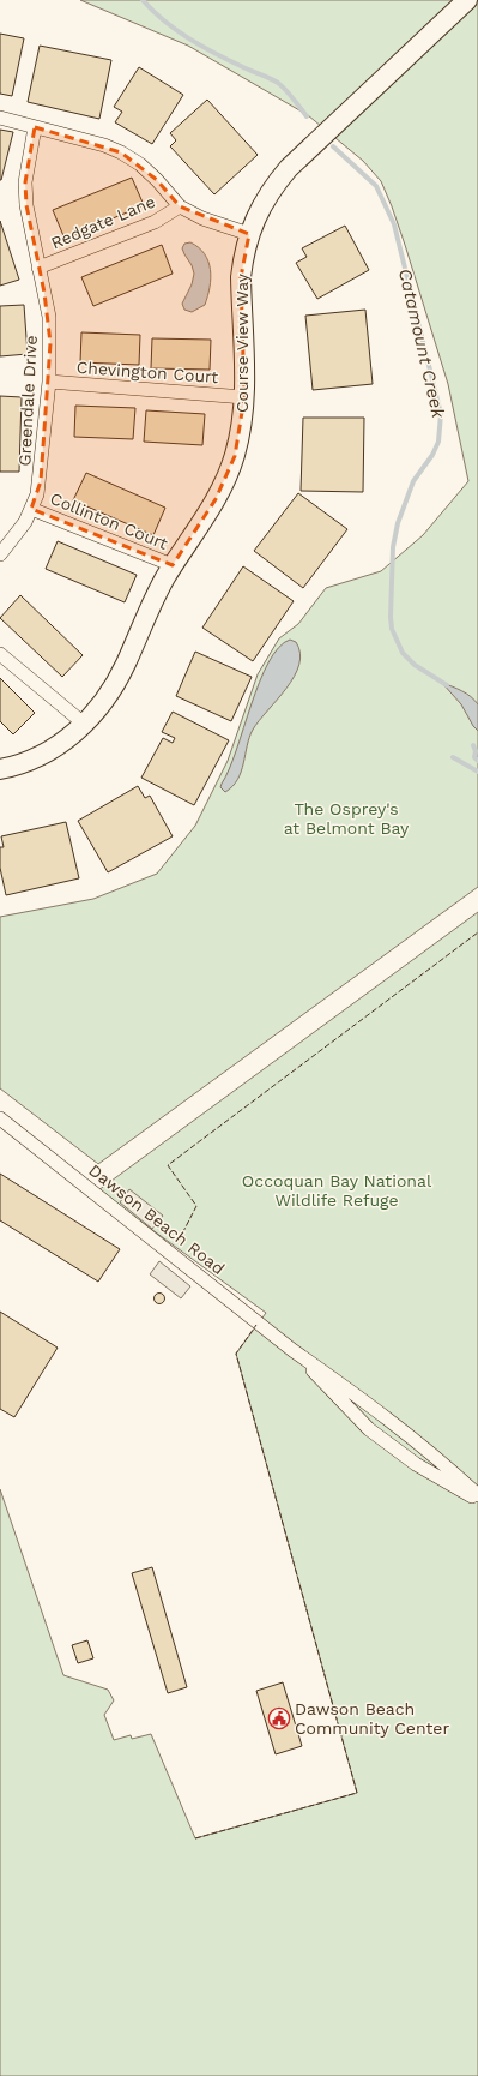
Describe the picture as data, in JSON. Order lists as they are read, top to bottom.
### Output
{
  "streets": {
    "street": [
      "Redgate Lane",
      "Course View Way",
      "Chevington Court",
      "Greendale Drive",
      "Collinton Court",
      "Dawson Beach Road"
    ]
  },
  "crossings": [
    ["Redgate Lane", "Greendale Drive"],
    ["Course View Way", "Chevington Court"],
    ["Course View Way", "Collinton Court"],
    ["Chevington Court", "Greendale Drive"],
    ["Greendale Drive", "Collinton Court"]
  ],
  "water": ["Catamount Creek"],
  "parks": ["The Osprey's at Belmont Bay", "Occoquan Bay National Wildlife Refuge"],
  "places": {
    "public building": ["Dawson Beach Community Center"]
  }
}
